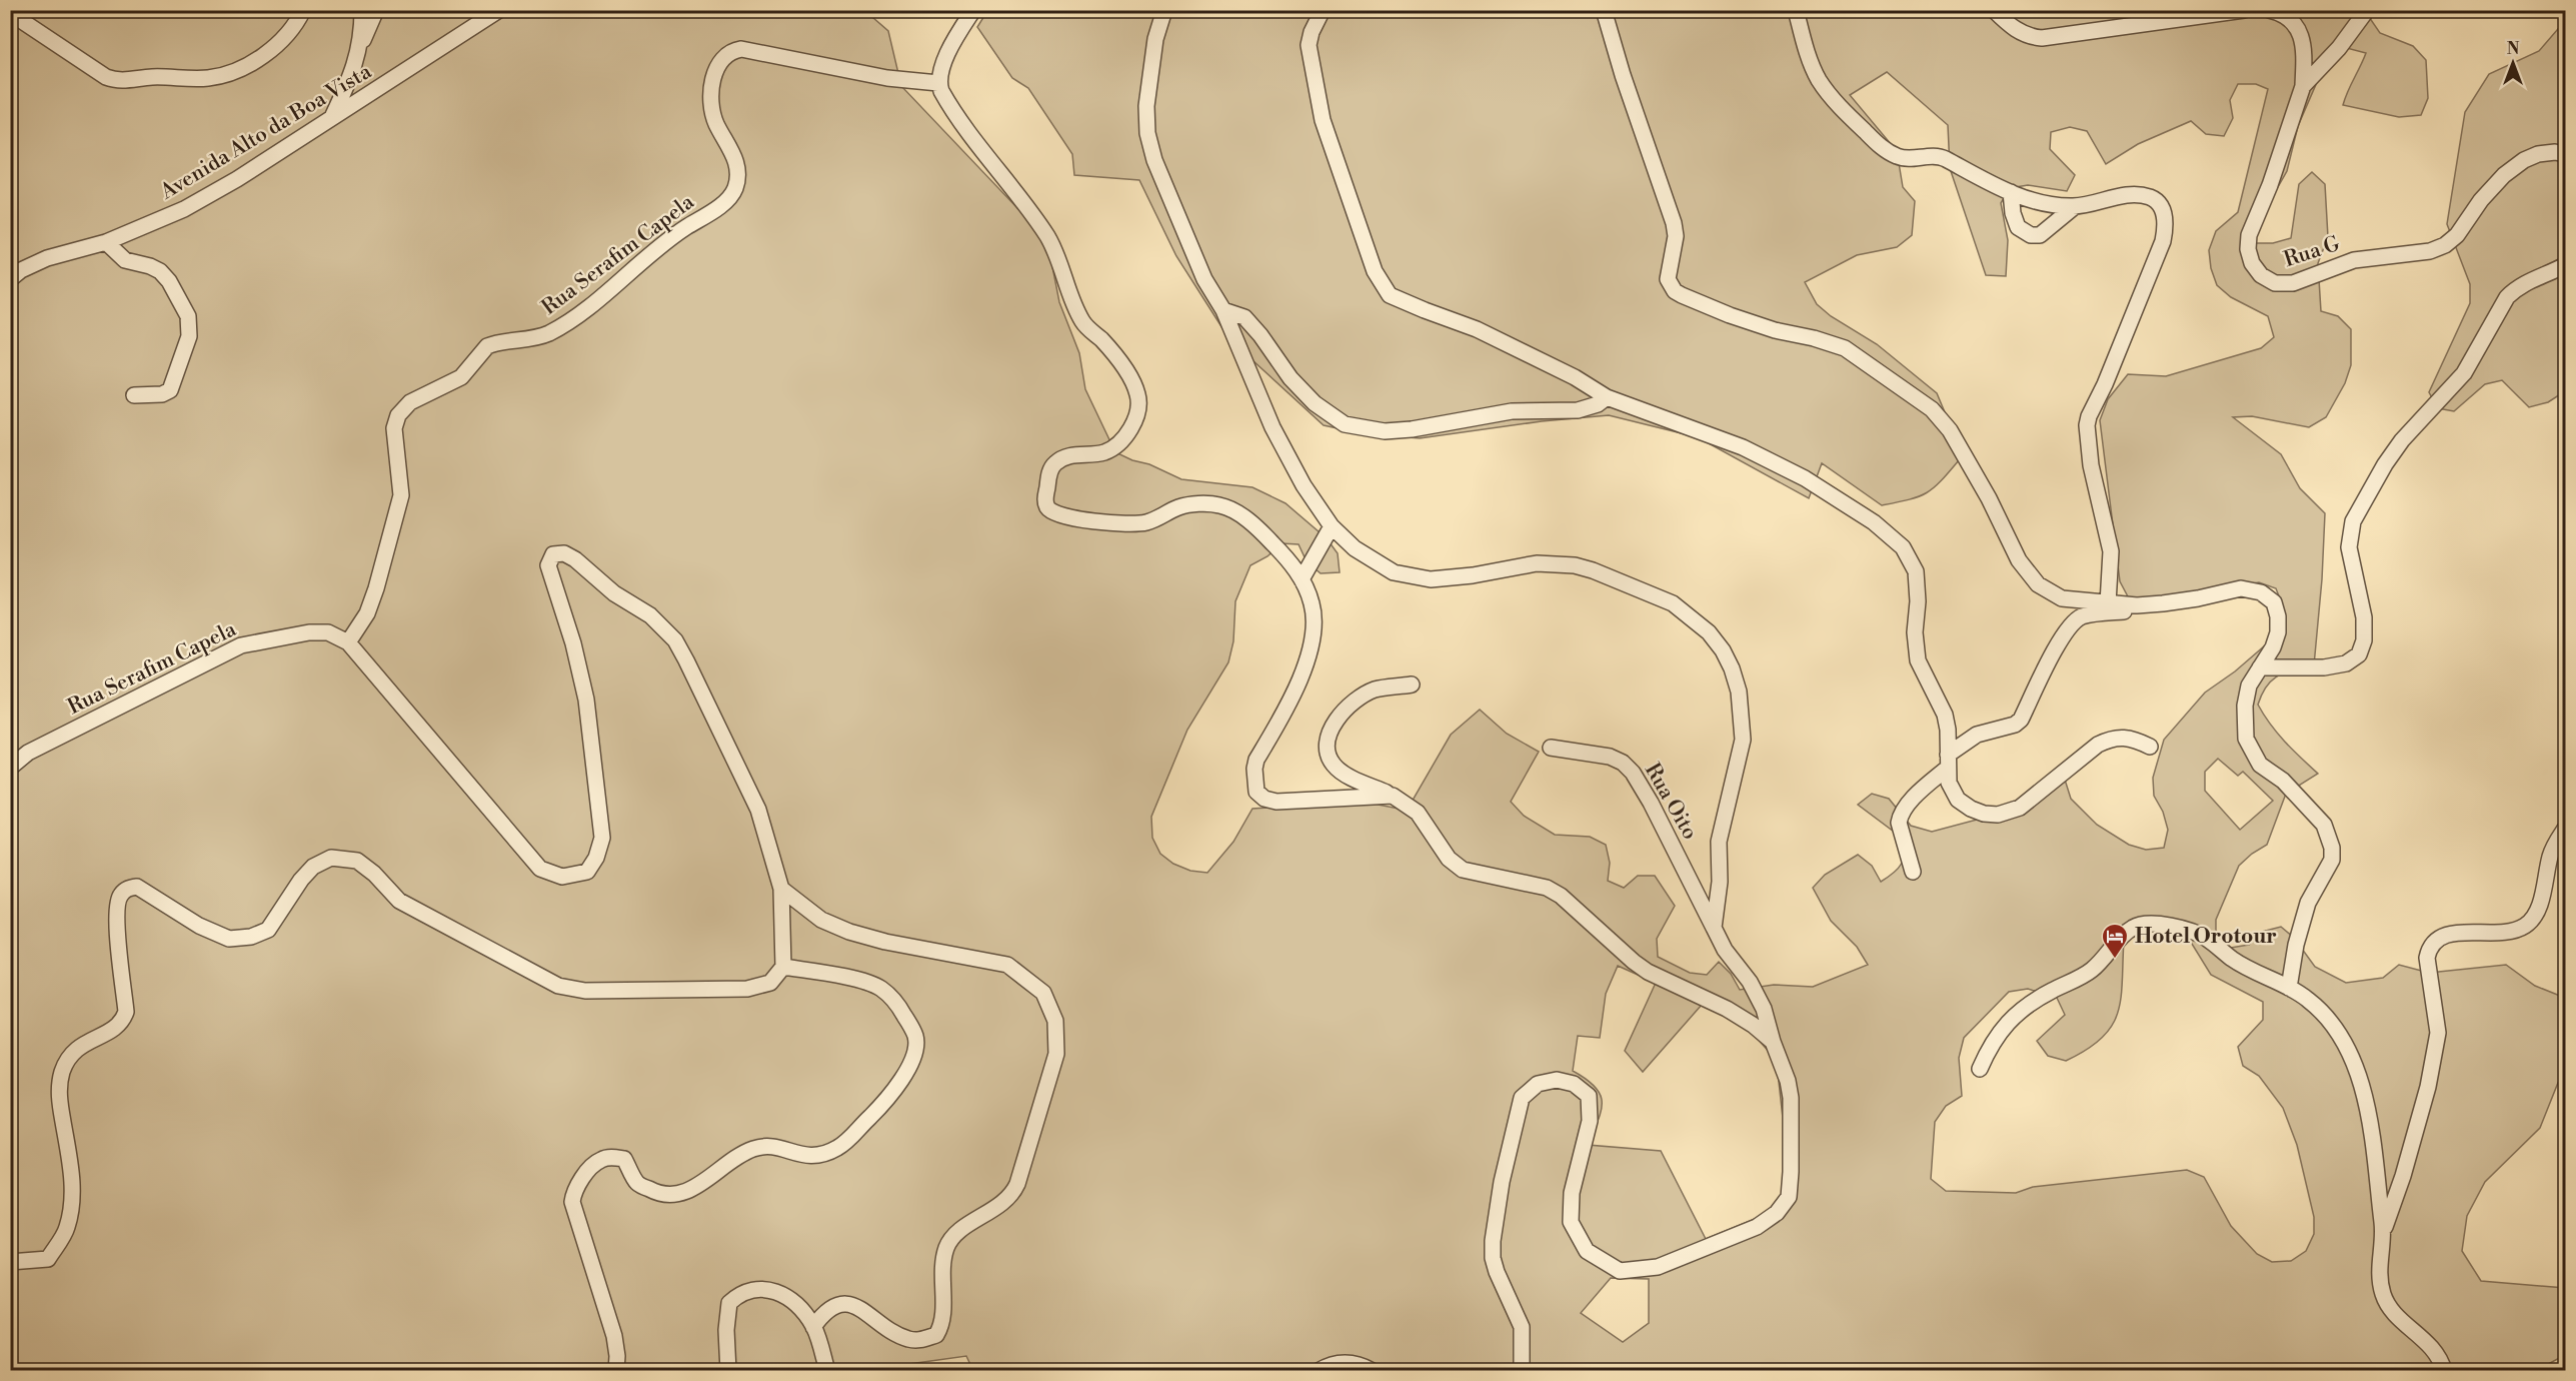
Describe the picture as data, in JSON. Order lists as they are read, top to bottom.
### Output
{
  "streets": {
    "street": [
      "Avenida Alto da Boa Vista",
      "Rua G",
      "Rua Serafim Capela",
      "Rua Oito"
    ]
  },
  "places": {
    "hotel": ["Hotel Orotour"]
  },
  "north": "top"
}
